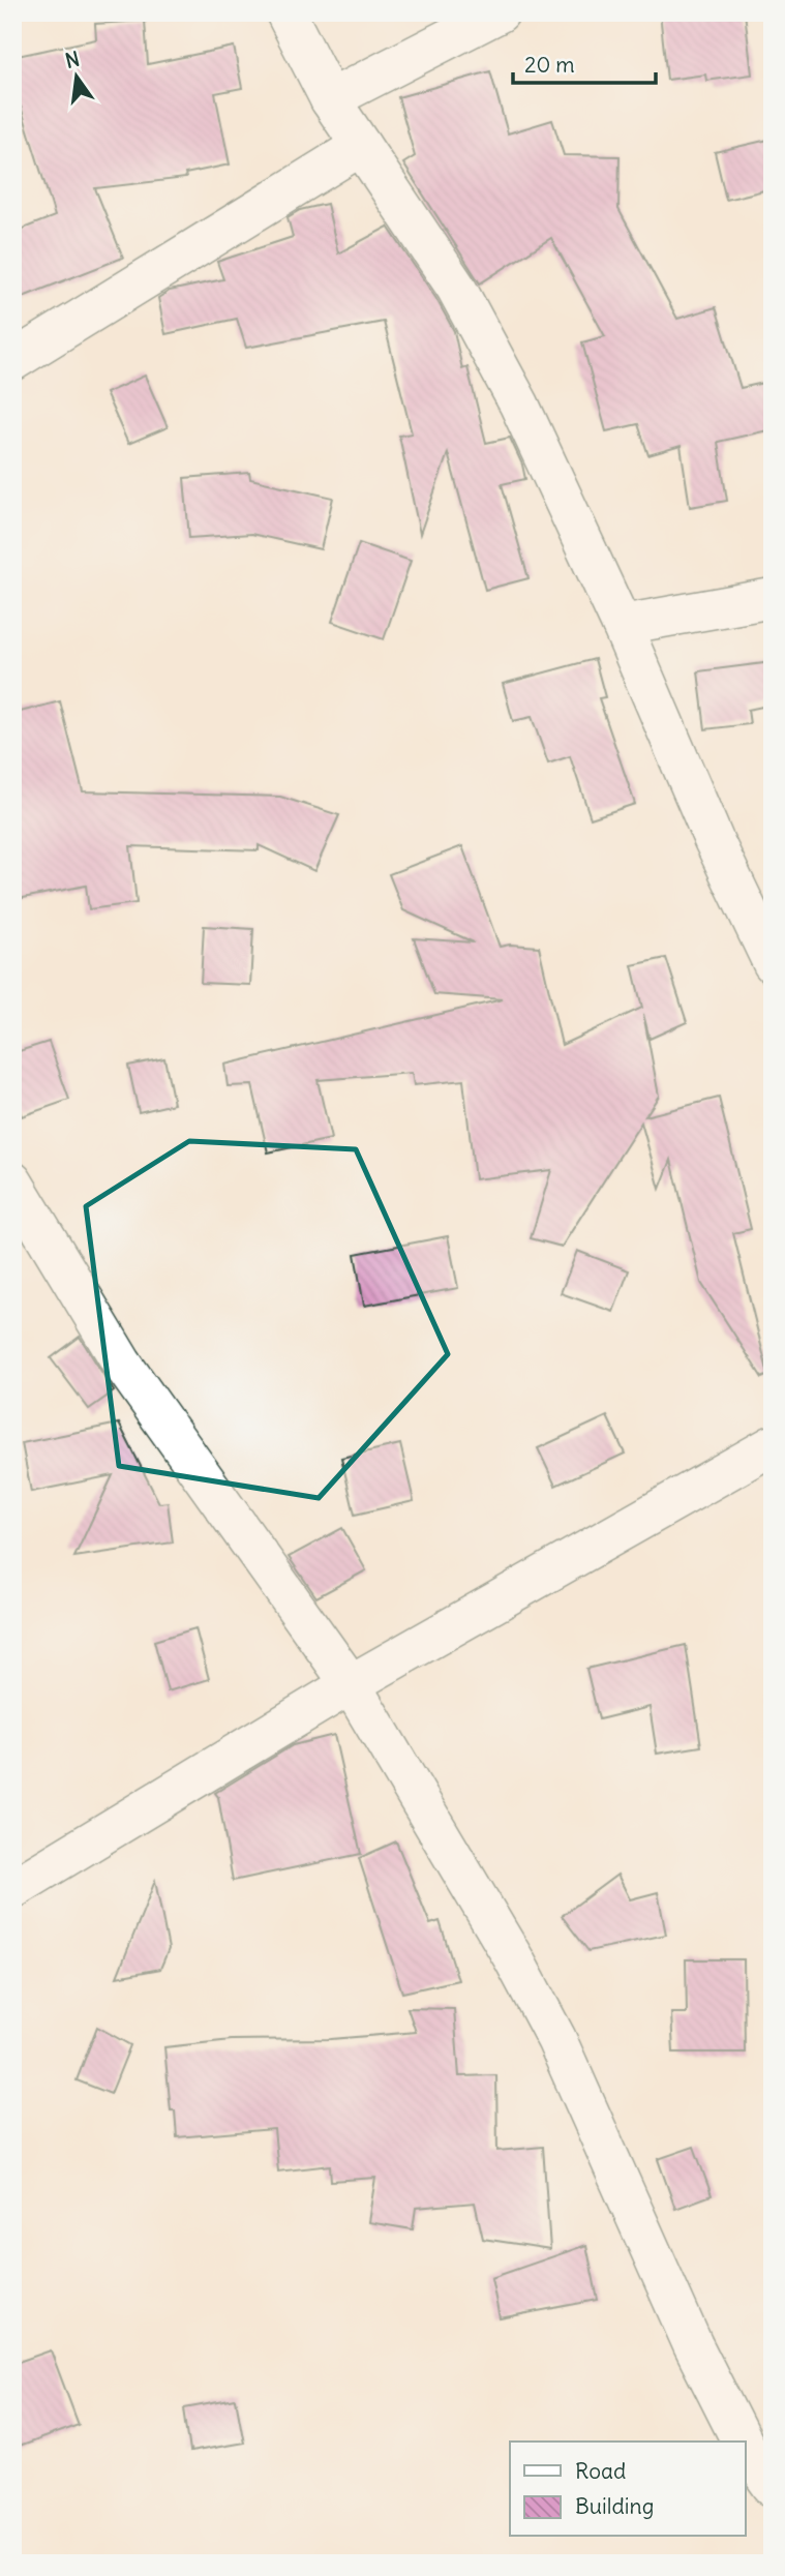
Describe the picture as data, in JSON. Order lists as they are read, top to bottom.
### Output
{
  "legend": ["Road", "Building"],
  "scale_bar": "20 m",
  "north": "top"
}
